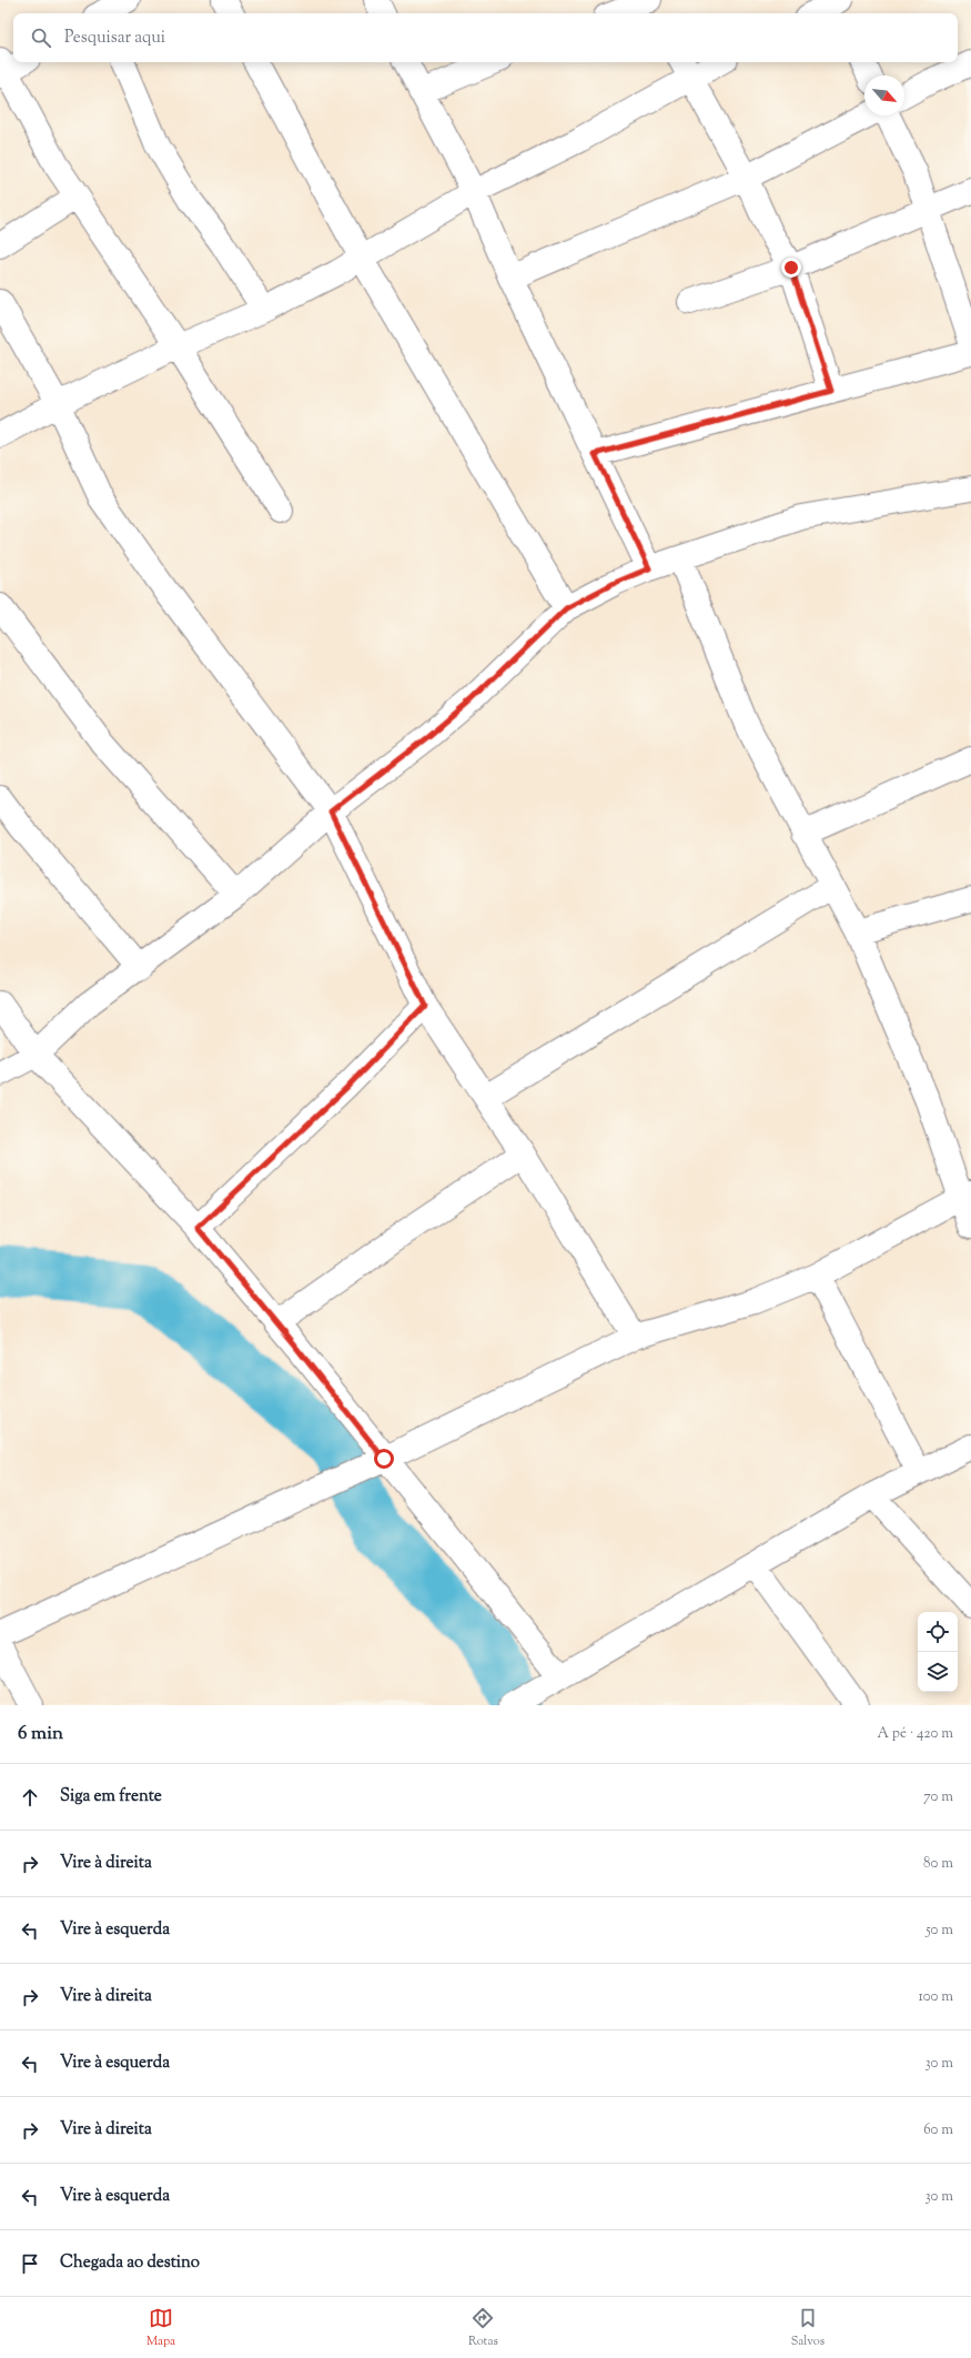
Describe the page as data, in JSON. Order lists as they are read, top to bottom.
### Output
{
  "north": "bottom right",
  "page": {
    "search": "Pesquisar aqui",
    "heading": ["6 min", "A pé · 420 m"],
    "list": [
      ["Siga em frente", "70 m"],
      ["Vire à direita", "80 m"],
      ["Vire à esquerda", "50 m"],
      ["Vire à direita", "100 m"],
      ["Vire à esquerda", "30 m"],
      ["Vire à direita", "60 m"],
      ["Vire à esquerda", "30 m"],
      "Chegada ao destino"
    ],
    "nav": ["Mapa", "Rotas", "Salvos"]
  }
}
